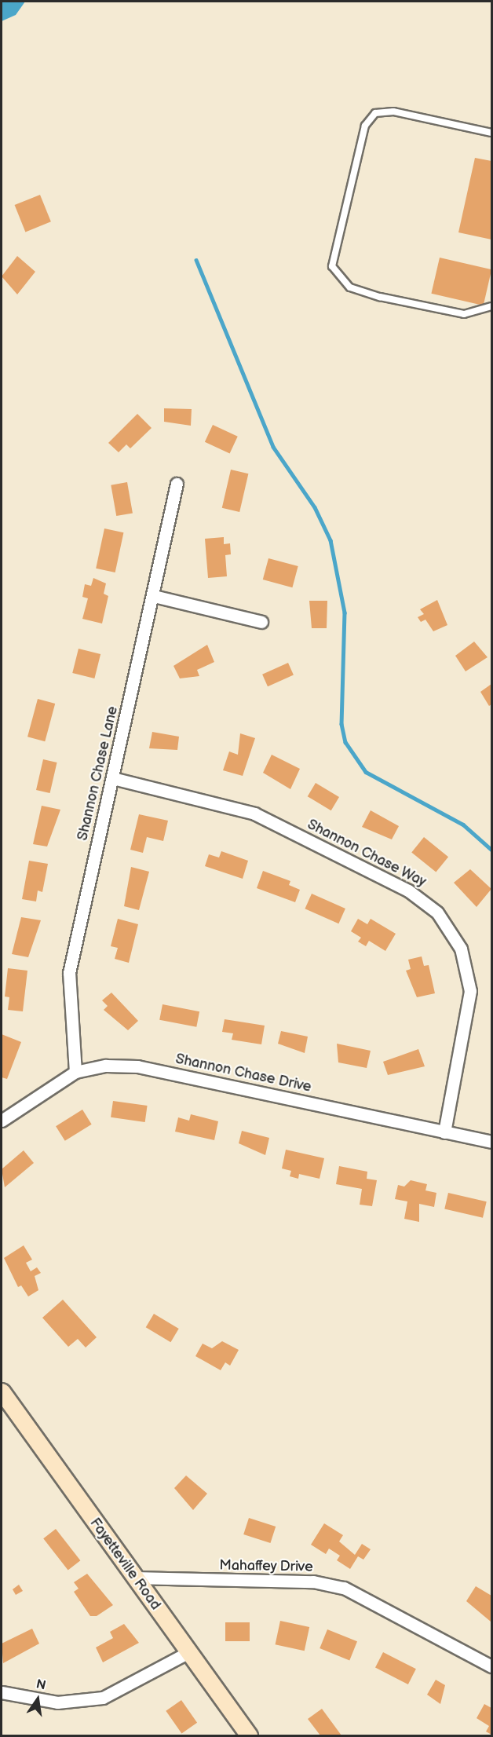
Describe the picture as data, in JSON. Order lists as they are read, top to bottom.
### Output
{
  "streets": {
    "street": [
      "Shannon Chase Lane",
      "Shannon Chase Way",
      "Shannon Chase Drive",
      "Fayetteville Road",
      "Mahaffey Drive"
    ]
  },
  "crossings": [
    ["Shannon Chase Lane", "Shannon Chase Way"],
    ["Shannon Chase Lane", "Shannon Chase Drive"],
    ["Shannon Chase Way", "Shannon Chase Drive"],
    ["Fayetteville Road", "Mahaffey Drive"]
  ],
  "north": "top"
}
